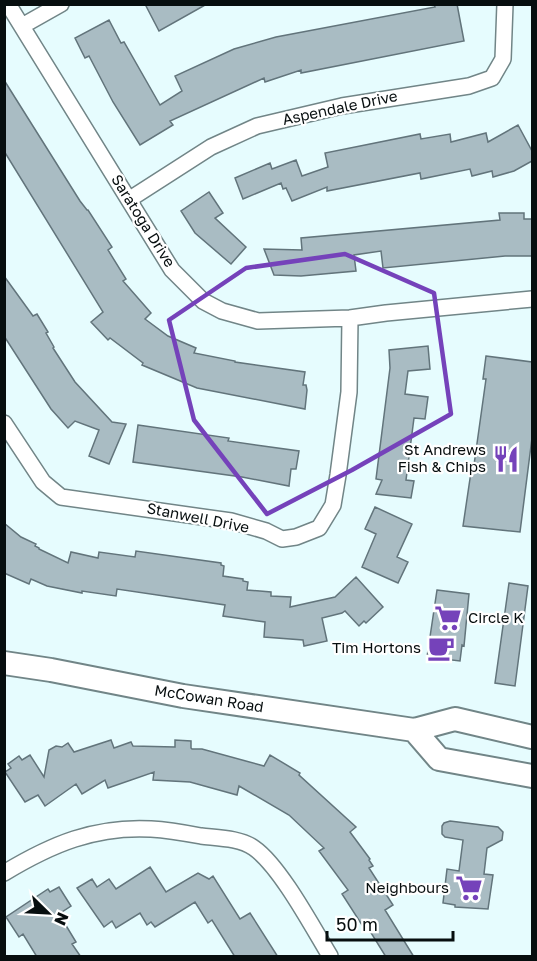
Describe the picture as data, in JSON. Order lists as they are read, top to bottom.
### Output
{
  "streets": {
    "main road": ["McCowan Road"],
    "street": ["Aspendale Drive", "Saratoga Drive", "Stanwell Drive"]
  },
  "crossings": [
    ["Aspendale Drive", "Saratoga Drive"],
    ["Saratoga Drive", "Stanwell Drive"]
  ],
  "places": {
    "restaurant": ["St Andrews Fish & Chips"],
    "supermarket": ["Circle K", "Neighbours"],
    "cafe": ["Tim Hortons"]
  },
  "scale_bar": "50 m",
  "north": "bottom right"
}
